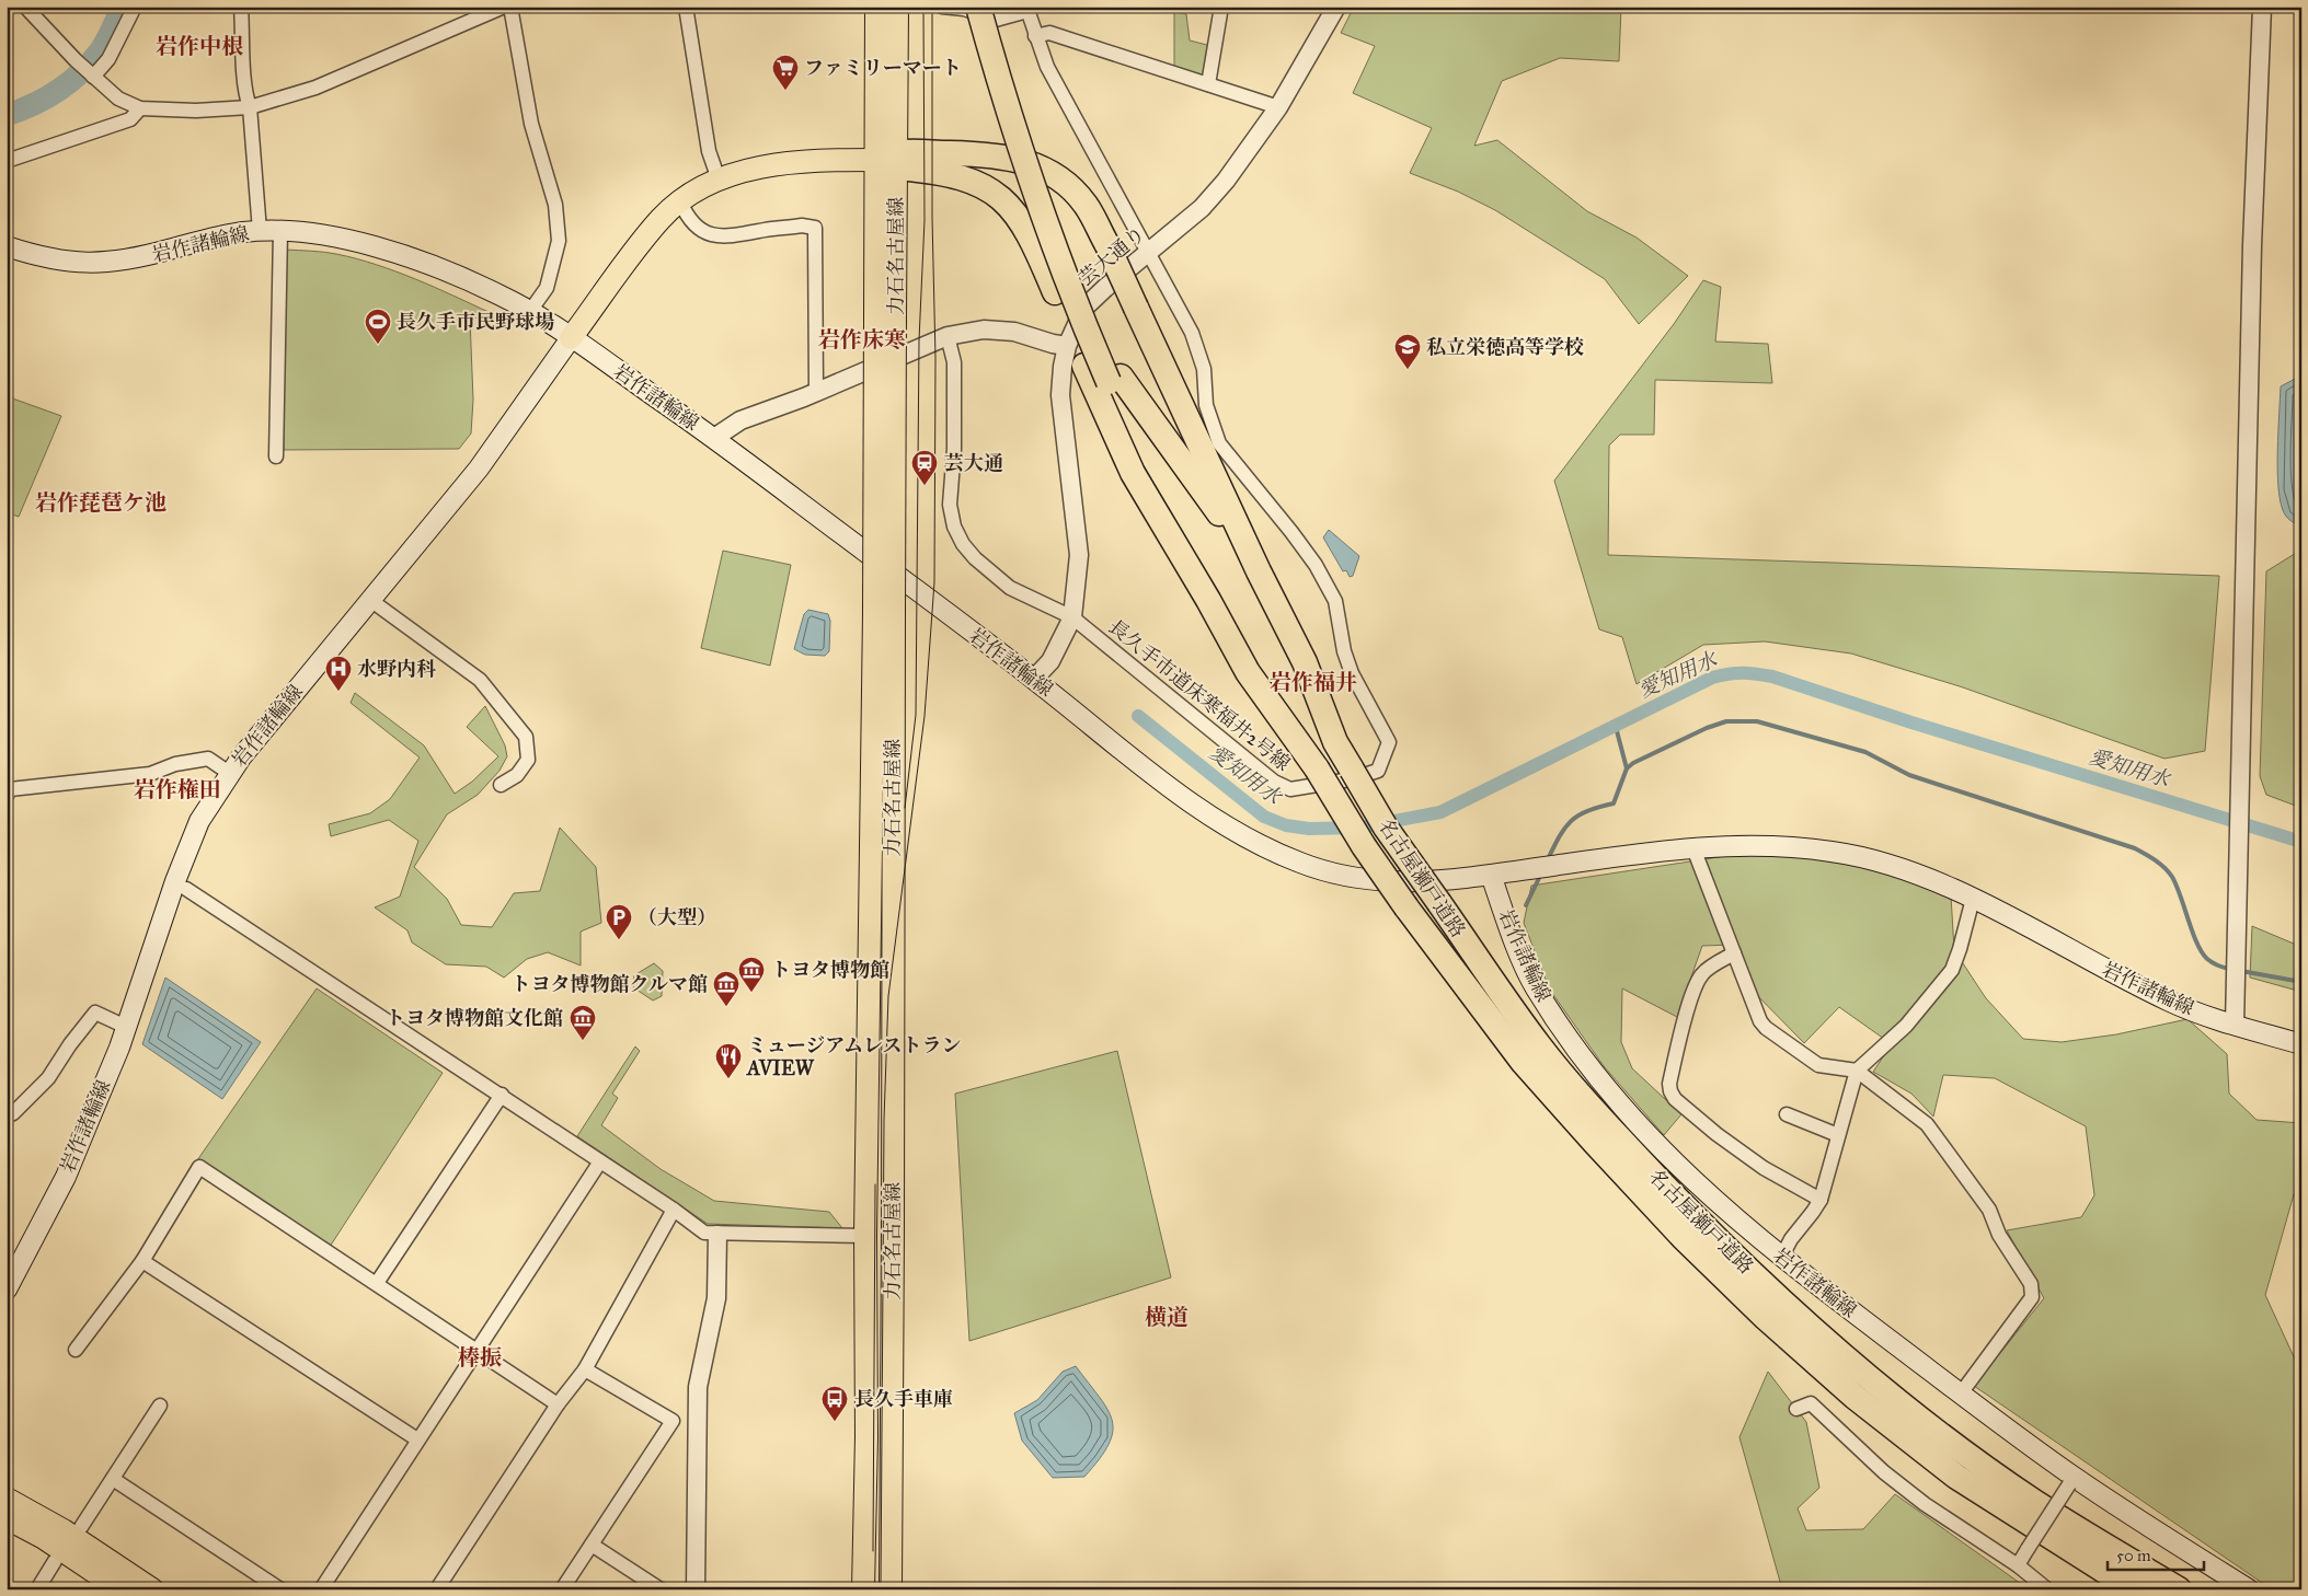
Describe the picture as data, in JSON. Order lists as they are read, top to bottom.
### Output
{
  "streets": {
    "highway": ["名古屋瀬戸道路"],
    "main road": ["岩作諸輪線", "力石名古屋線"],
    "street": ["芸大通り", "長久手市道床寒福井2号線"]
  },
  "crossings": [
    ["芸大通り", "長久手市道床寒福井2号線"]
  ],
  "districts": [
    "岩作中根",
    "岩作床寒",
    "岩作琵琶ケ池",
    "岩作福井",
    "岩作権田",
    "横道",
    "棒振"
  ],
  "water": ["愛知用水"],
  "places": {
    "supermarket": ["ファミリーマート"],
    "sports": ["長久手市民野球場"],
    "school or university": ["私立栄徳高等学校"],
    "station": ["芸大通"],
    "hospital": ["水野内科"],
    "parking": ["（大型）"],
    "museum": ["トヨタ博物館", "トヨタ博物館クルマ館", "トヨタ博物館文化館"],
    "restaurant": ["ミュージアムレストラン AVIEW"],
    "bus stop": ["長久手車庫"]
  },
  "scale_bar": "50 m"
}
